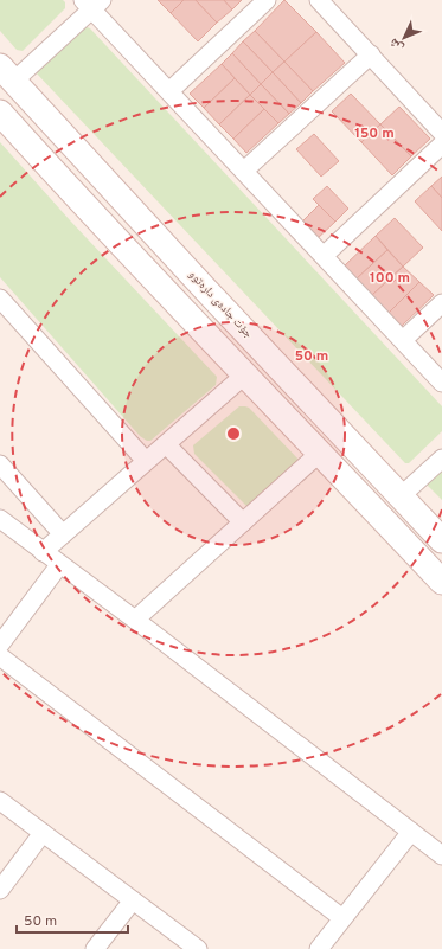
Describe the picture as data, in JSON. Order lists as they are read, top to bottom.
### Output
{
  "streets": {
    "main road": ["جۆت جادەی دارەتوو"]
  },
  "scale_bar": "50 m",
  "north": "bottom left",
  "rings": ["150 m", "100 m", "50 m"]
}
